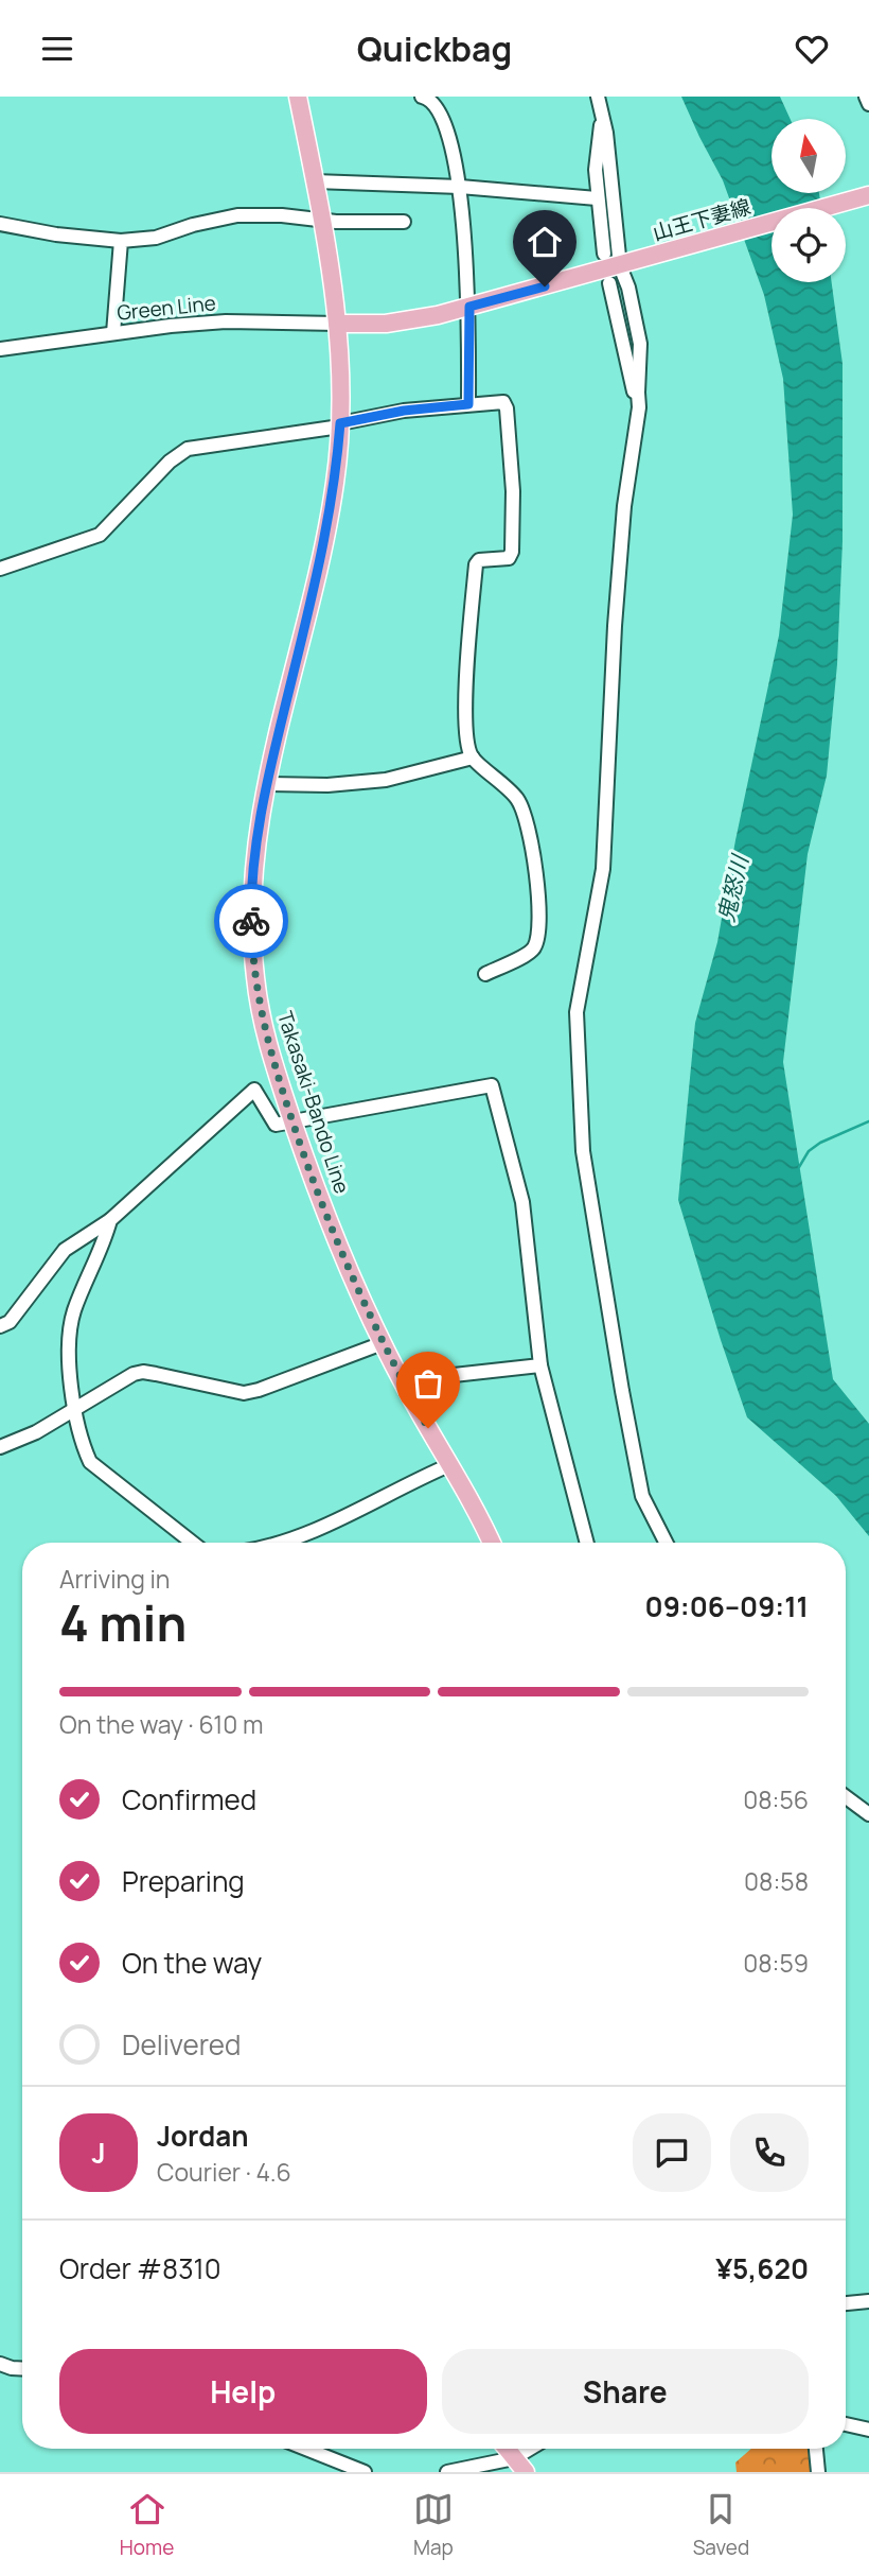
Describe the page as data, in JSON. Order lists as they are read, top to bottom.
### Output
{
  "streets": {
    "main road": ["山王下妻線", "Takasaki-Bando Line"],
    "street": ["Green Line"]
  },
  "crossings": [
    ["山王下妻線", "Green Line"],
    ["山王下妻線", "Takasaki-Bando Line"],
    ["Green Line", "Takasaki-Bando Line"]
  ],
  "water": ["鬼怒川"],
  "north": "top",
  "page": {
    "header": "Quickbag",
    "heading": ["4 min", "Arriving in", "09:06–09:11"],
    "panel": [
      "Jordan",
      "Courier · 4.6",
      "Order #8310",
      "¥5,620"
    ],
    "bar": "On the way · 610 m",
    "list": [
      ["Confirmed", "08:56"],
      ["Preparing", "08:58"],
      ["On the way", "08:59"],
      "Delivered"
    ],
    "round": "J",
    "buttons": ["Help", "Share"],
    "tabs": ["Home", "Map", "Saved"]
  }
}
